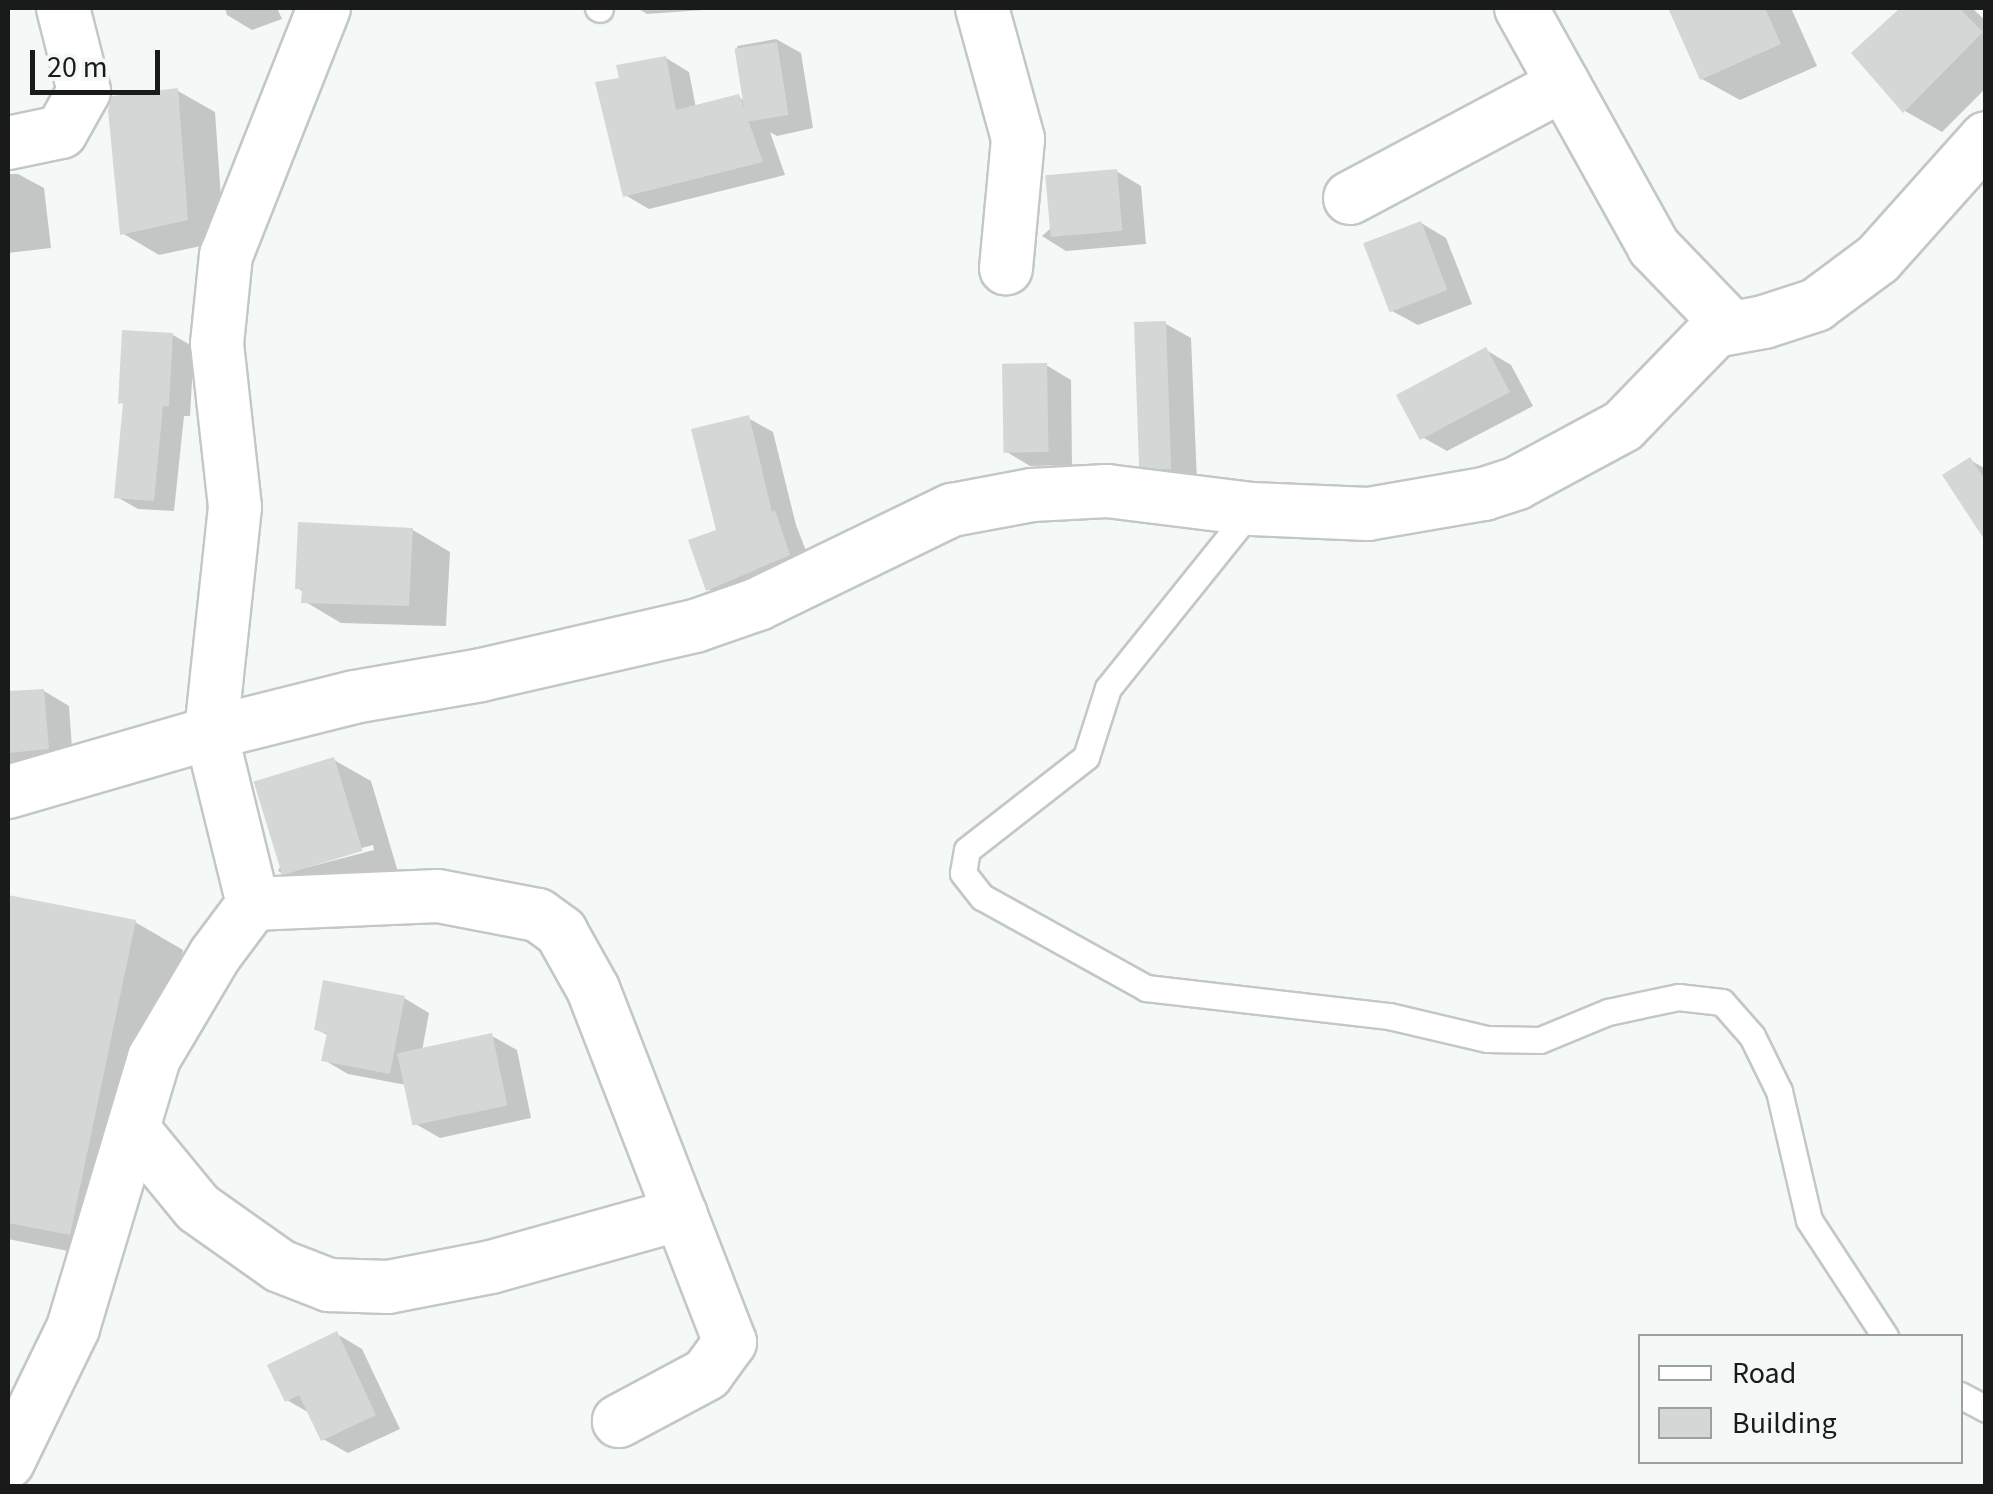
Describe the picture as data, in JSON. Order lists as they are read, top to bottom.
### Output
{
  "legend": ["Road", "Building"],
  "scale_bar": "20 m"
}
